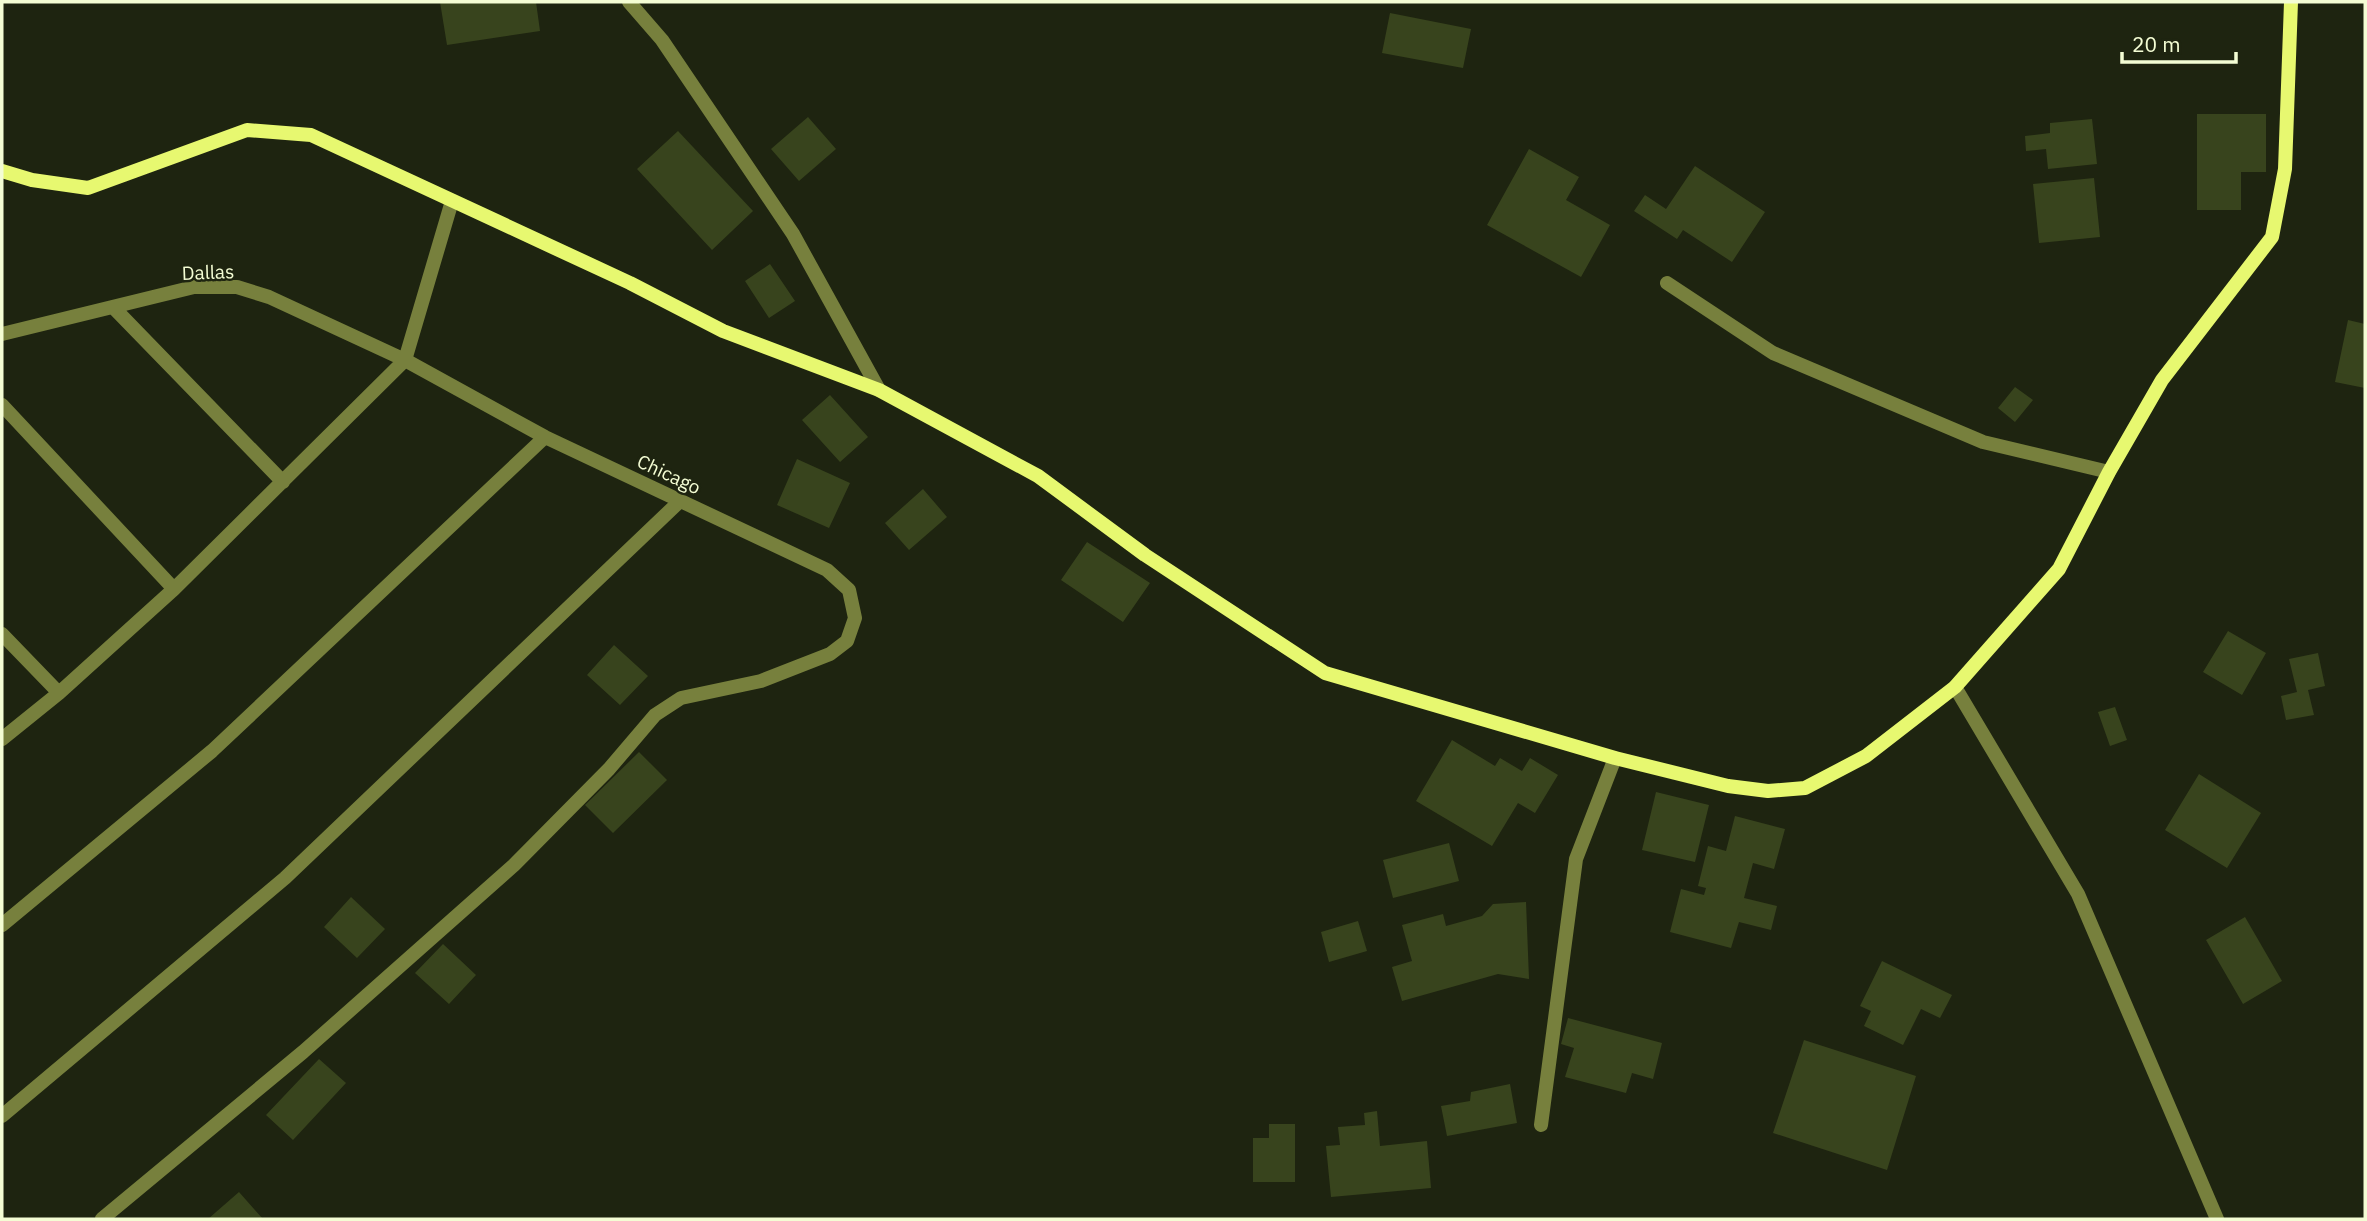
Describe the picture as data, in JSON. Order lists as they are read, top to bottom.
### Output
{
  "streets": {
    "street": ["Dallas", "Chicago"]
  },
  "crossings": [
    ["Dallas", "Chicago"]
  ],
  "scale_bar": "20 m"
}
